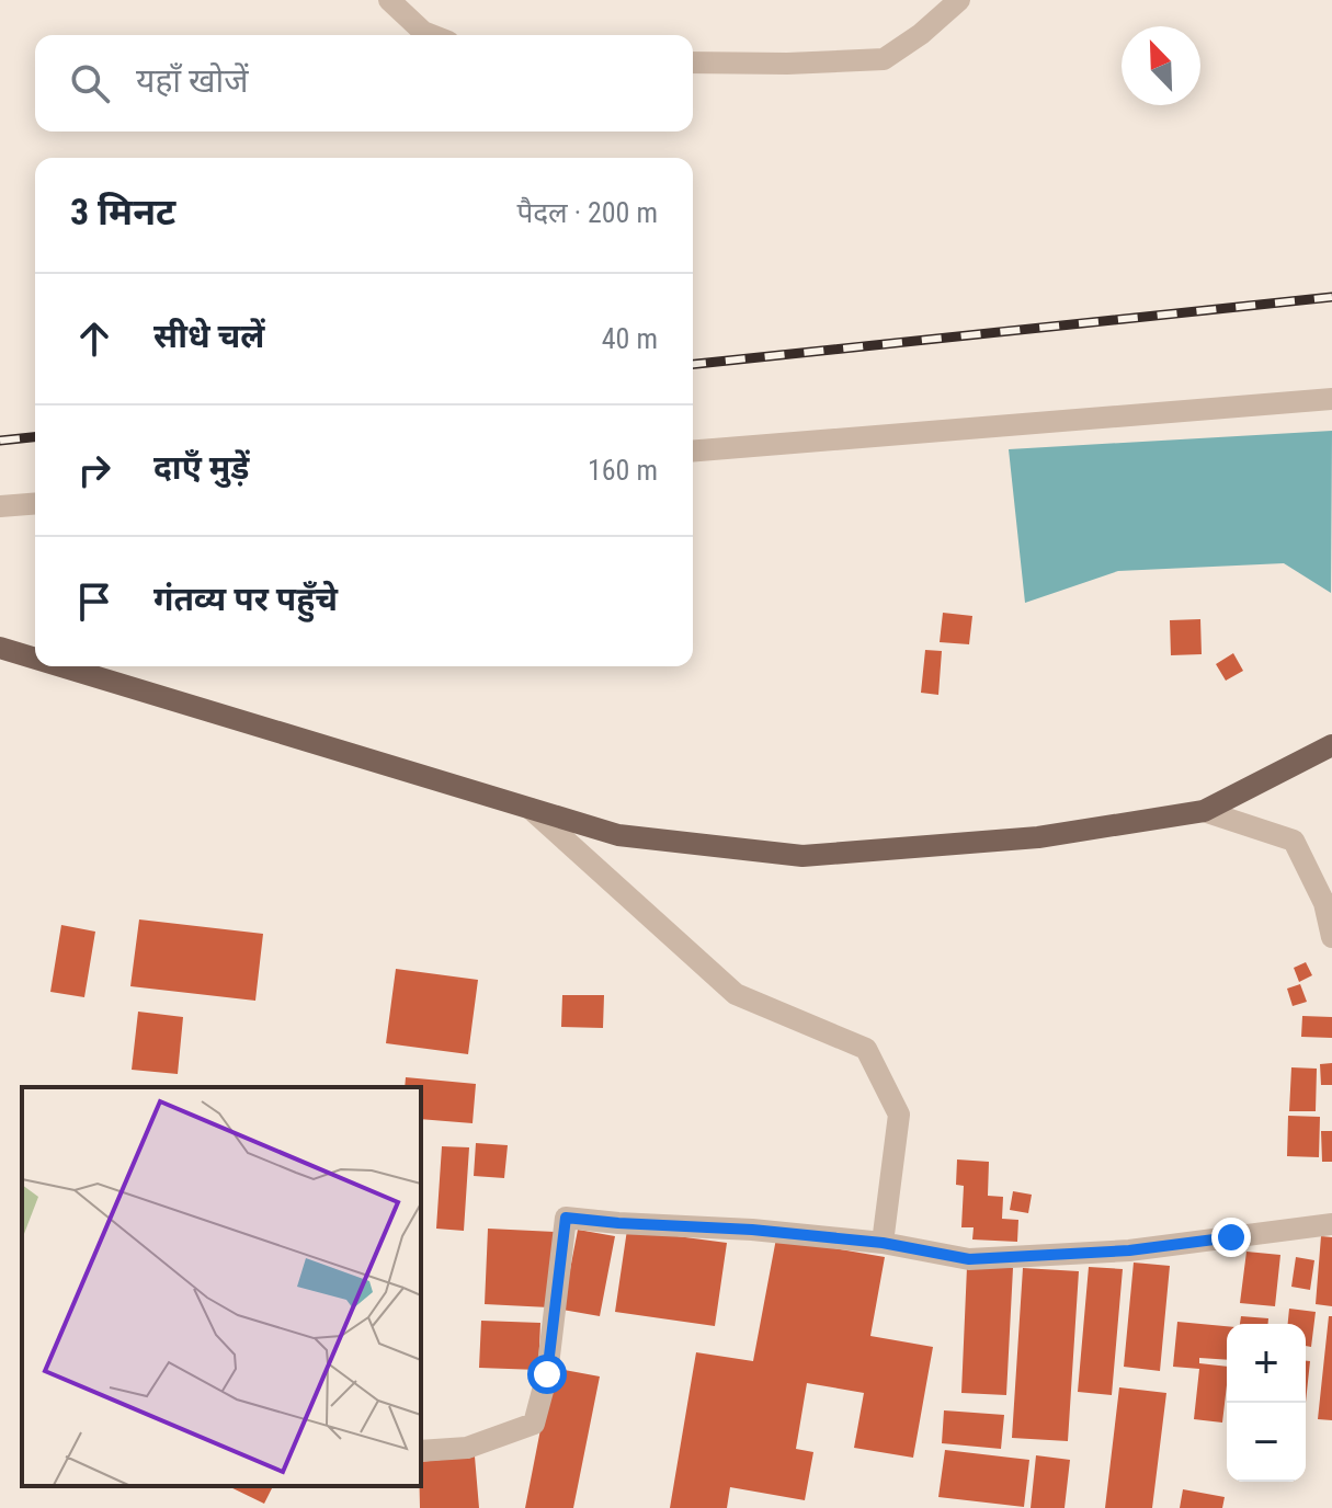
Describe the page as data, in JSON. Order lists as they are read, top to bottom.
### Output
{
  "north": "top left",
  "page": {
    "search": "यहाँ खोजें",
    "heading": ["3 मिनट", "पैदल · 200 m"],
    "list": [
      ["सीधे चलें", "40 m"],
      ["दाएँ मुड़ें", "160 m"],
      "गंतव्य पर पहुँचे"
    ],
    "map_buttons": ["+", "−"]
  }
}
